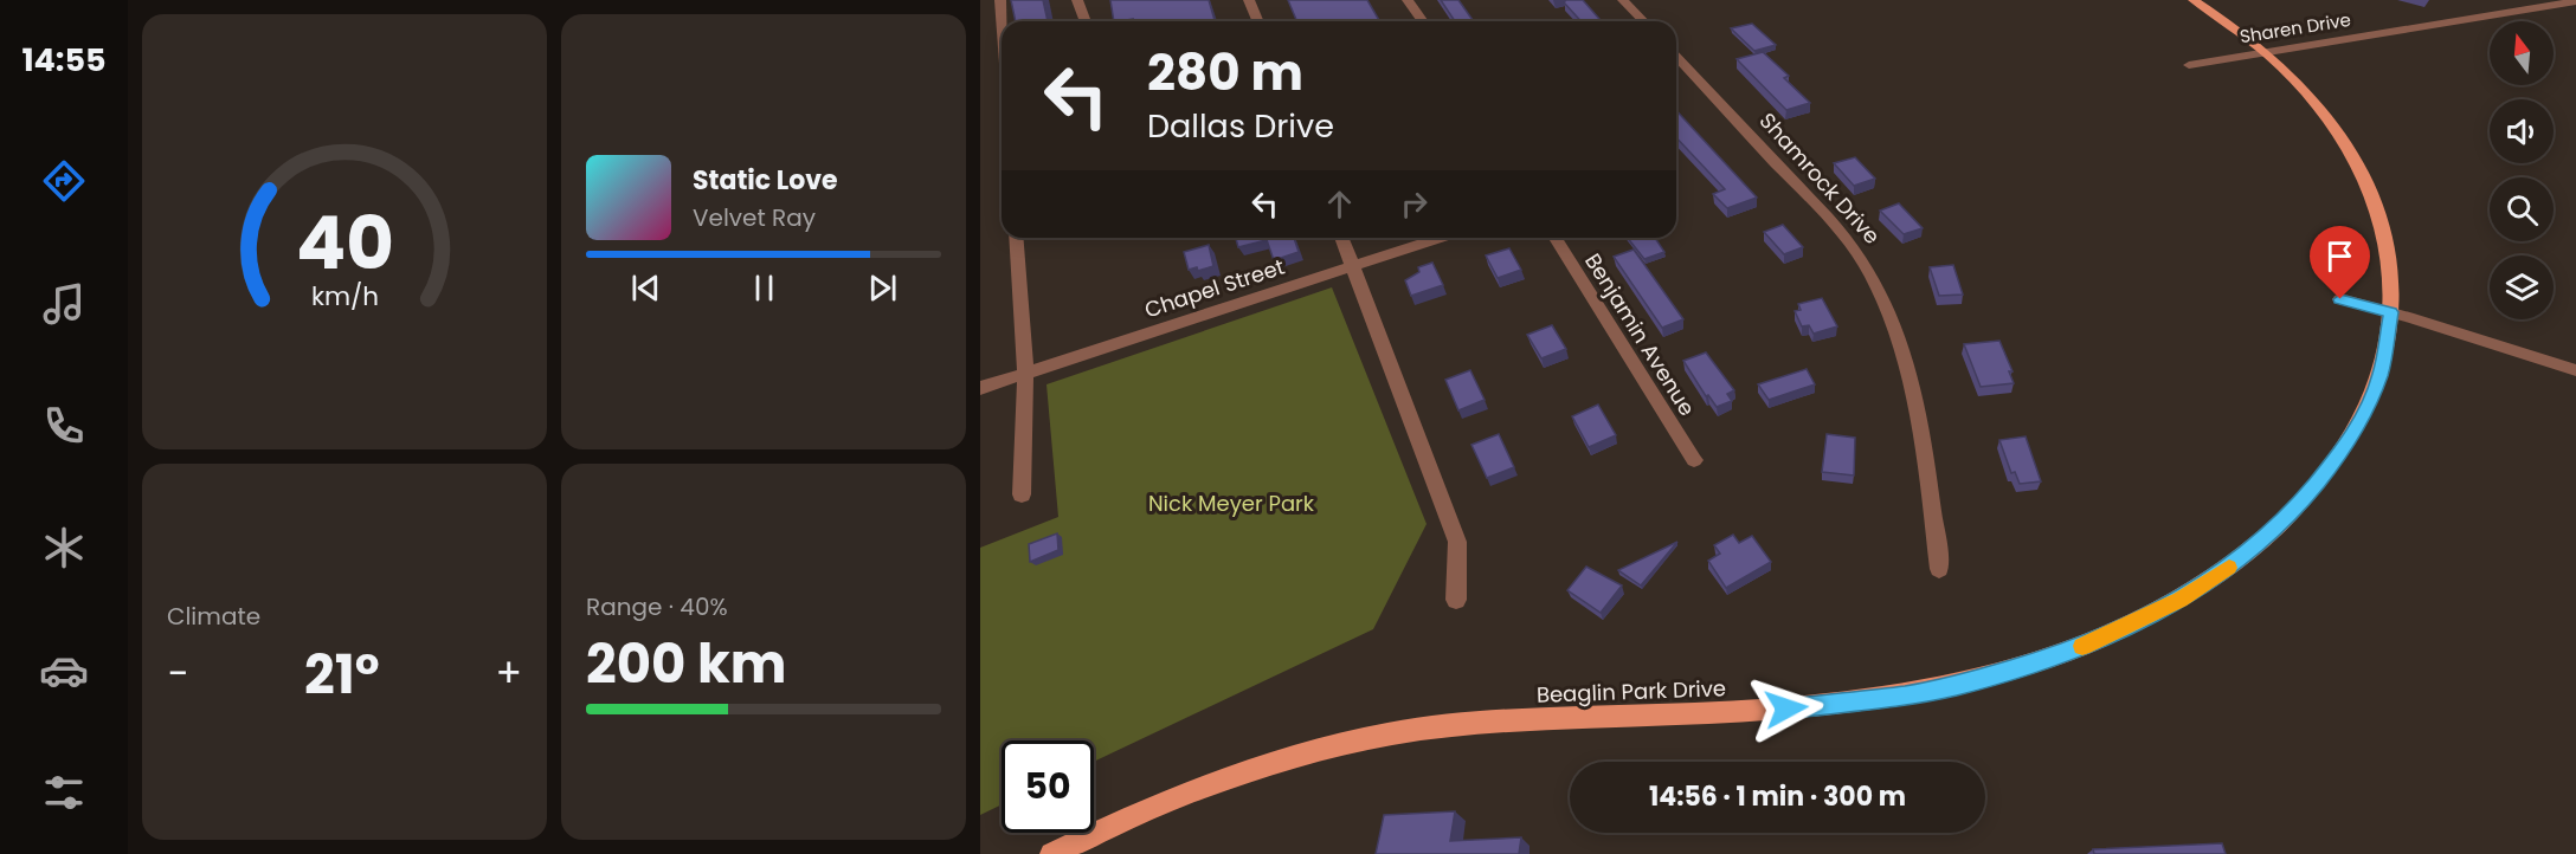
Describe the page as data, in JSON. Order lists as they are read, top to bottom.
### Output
{
  "streets": {
    "main road": ["Beaglin Park Drive"],
    "street": [
      "Sharen Drive",
      "Shamrock Drive",
      "Chapel Street",
      "Benjamin Avenue"
    ]
  },
  "crossings": [
    ["Sharen Drive", "Beaglin Park Drive"]
  ],
  "parks": ["Nick Meyer Park"],
  "north": "top",
  "page": {
    "tabs": "14:55",
    "turn": ["280 m", "Dallas Drive"],
    "song": ["Static Love", "Velvet Ray"],
    "tile": [
      "Climate",
      ["Range · 40%", "200 km"]
    ],
    "heat": ["−", "21°", "+"],
    "limit": "50",
    "trip": "14:56 · 1 min · 300 m",
    "gauge": ["40", "km/h"]
  }
}
